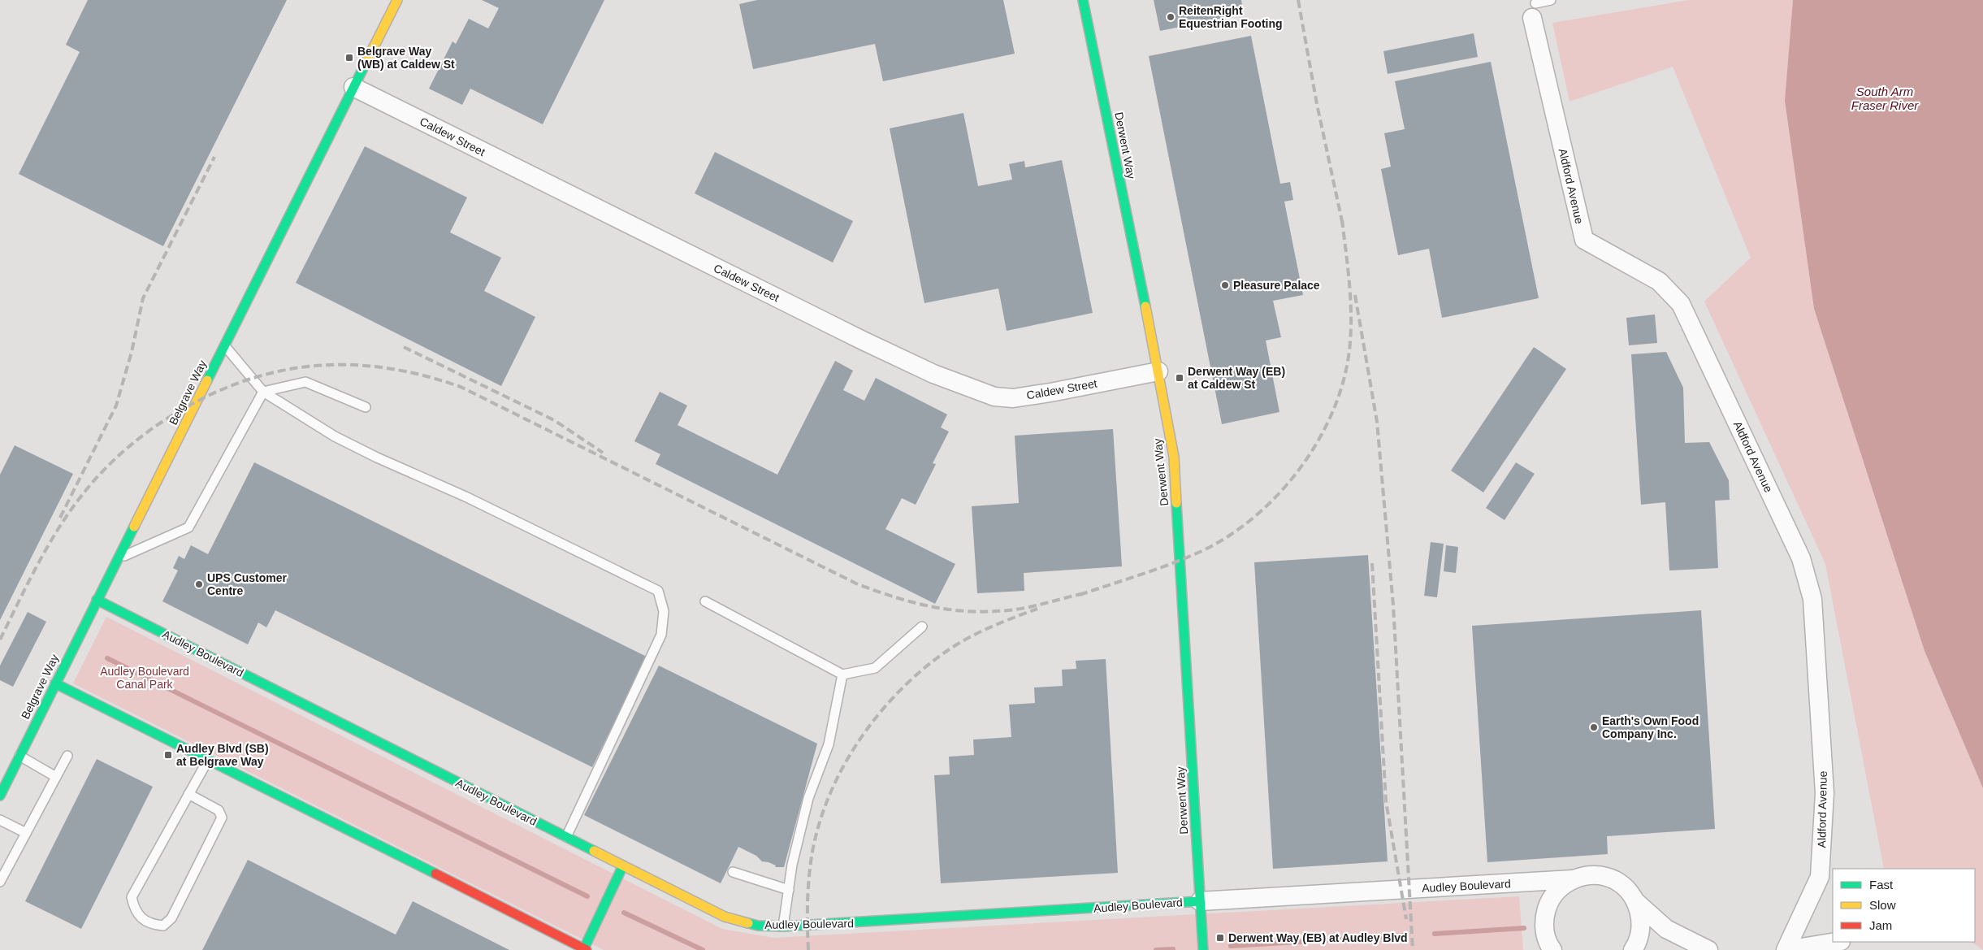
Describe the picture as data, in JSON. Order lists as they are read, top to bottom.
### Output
{
  "streets": {
    "street": [
      "Caldew Street",
      "Derwent Way",
      "Aldford Avenue",
      "Belgrave Way",
      "Audley Boulevard"
    ]
  },
  "crossings": [
    ["Caldew Street", "Derwent Way"],
    ["Caldew Street", "Belgrave Way"],
    ["Derwent Way", "Audley Boulevard"],
    ["Belgrave Way", "Audley Boulevard"]
  ],
  "water": ["South Arm Fraser River"],
  "parks": ["Audley Boulevard Canal Park"],
  "places": {
    "other": [
      "ReitenRight Equestrian Footing",
      "Pleasure Palace",
      "UPS Customer Centre",
      "Earth's Own Food Company Inc."
    ],
    "transit": [
      "Belgrave Way (WB) at Caldew St",
      "Derwent Way (EB) at Caldew St",
      "Audley Blvd (SB) at Belgrave Way",
      "Derwent Way (EB) at Audley Blvd"
    ]
  },
  "legend": ["Fast", "Slow", "Jam"]
}
